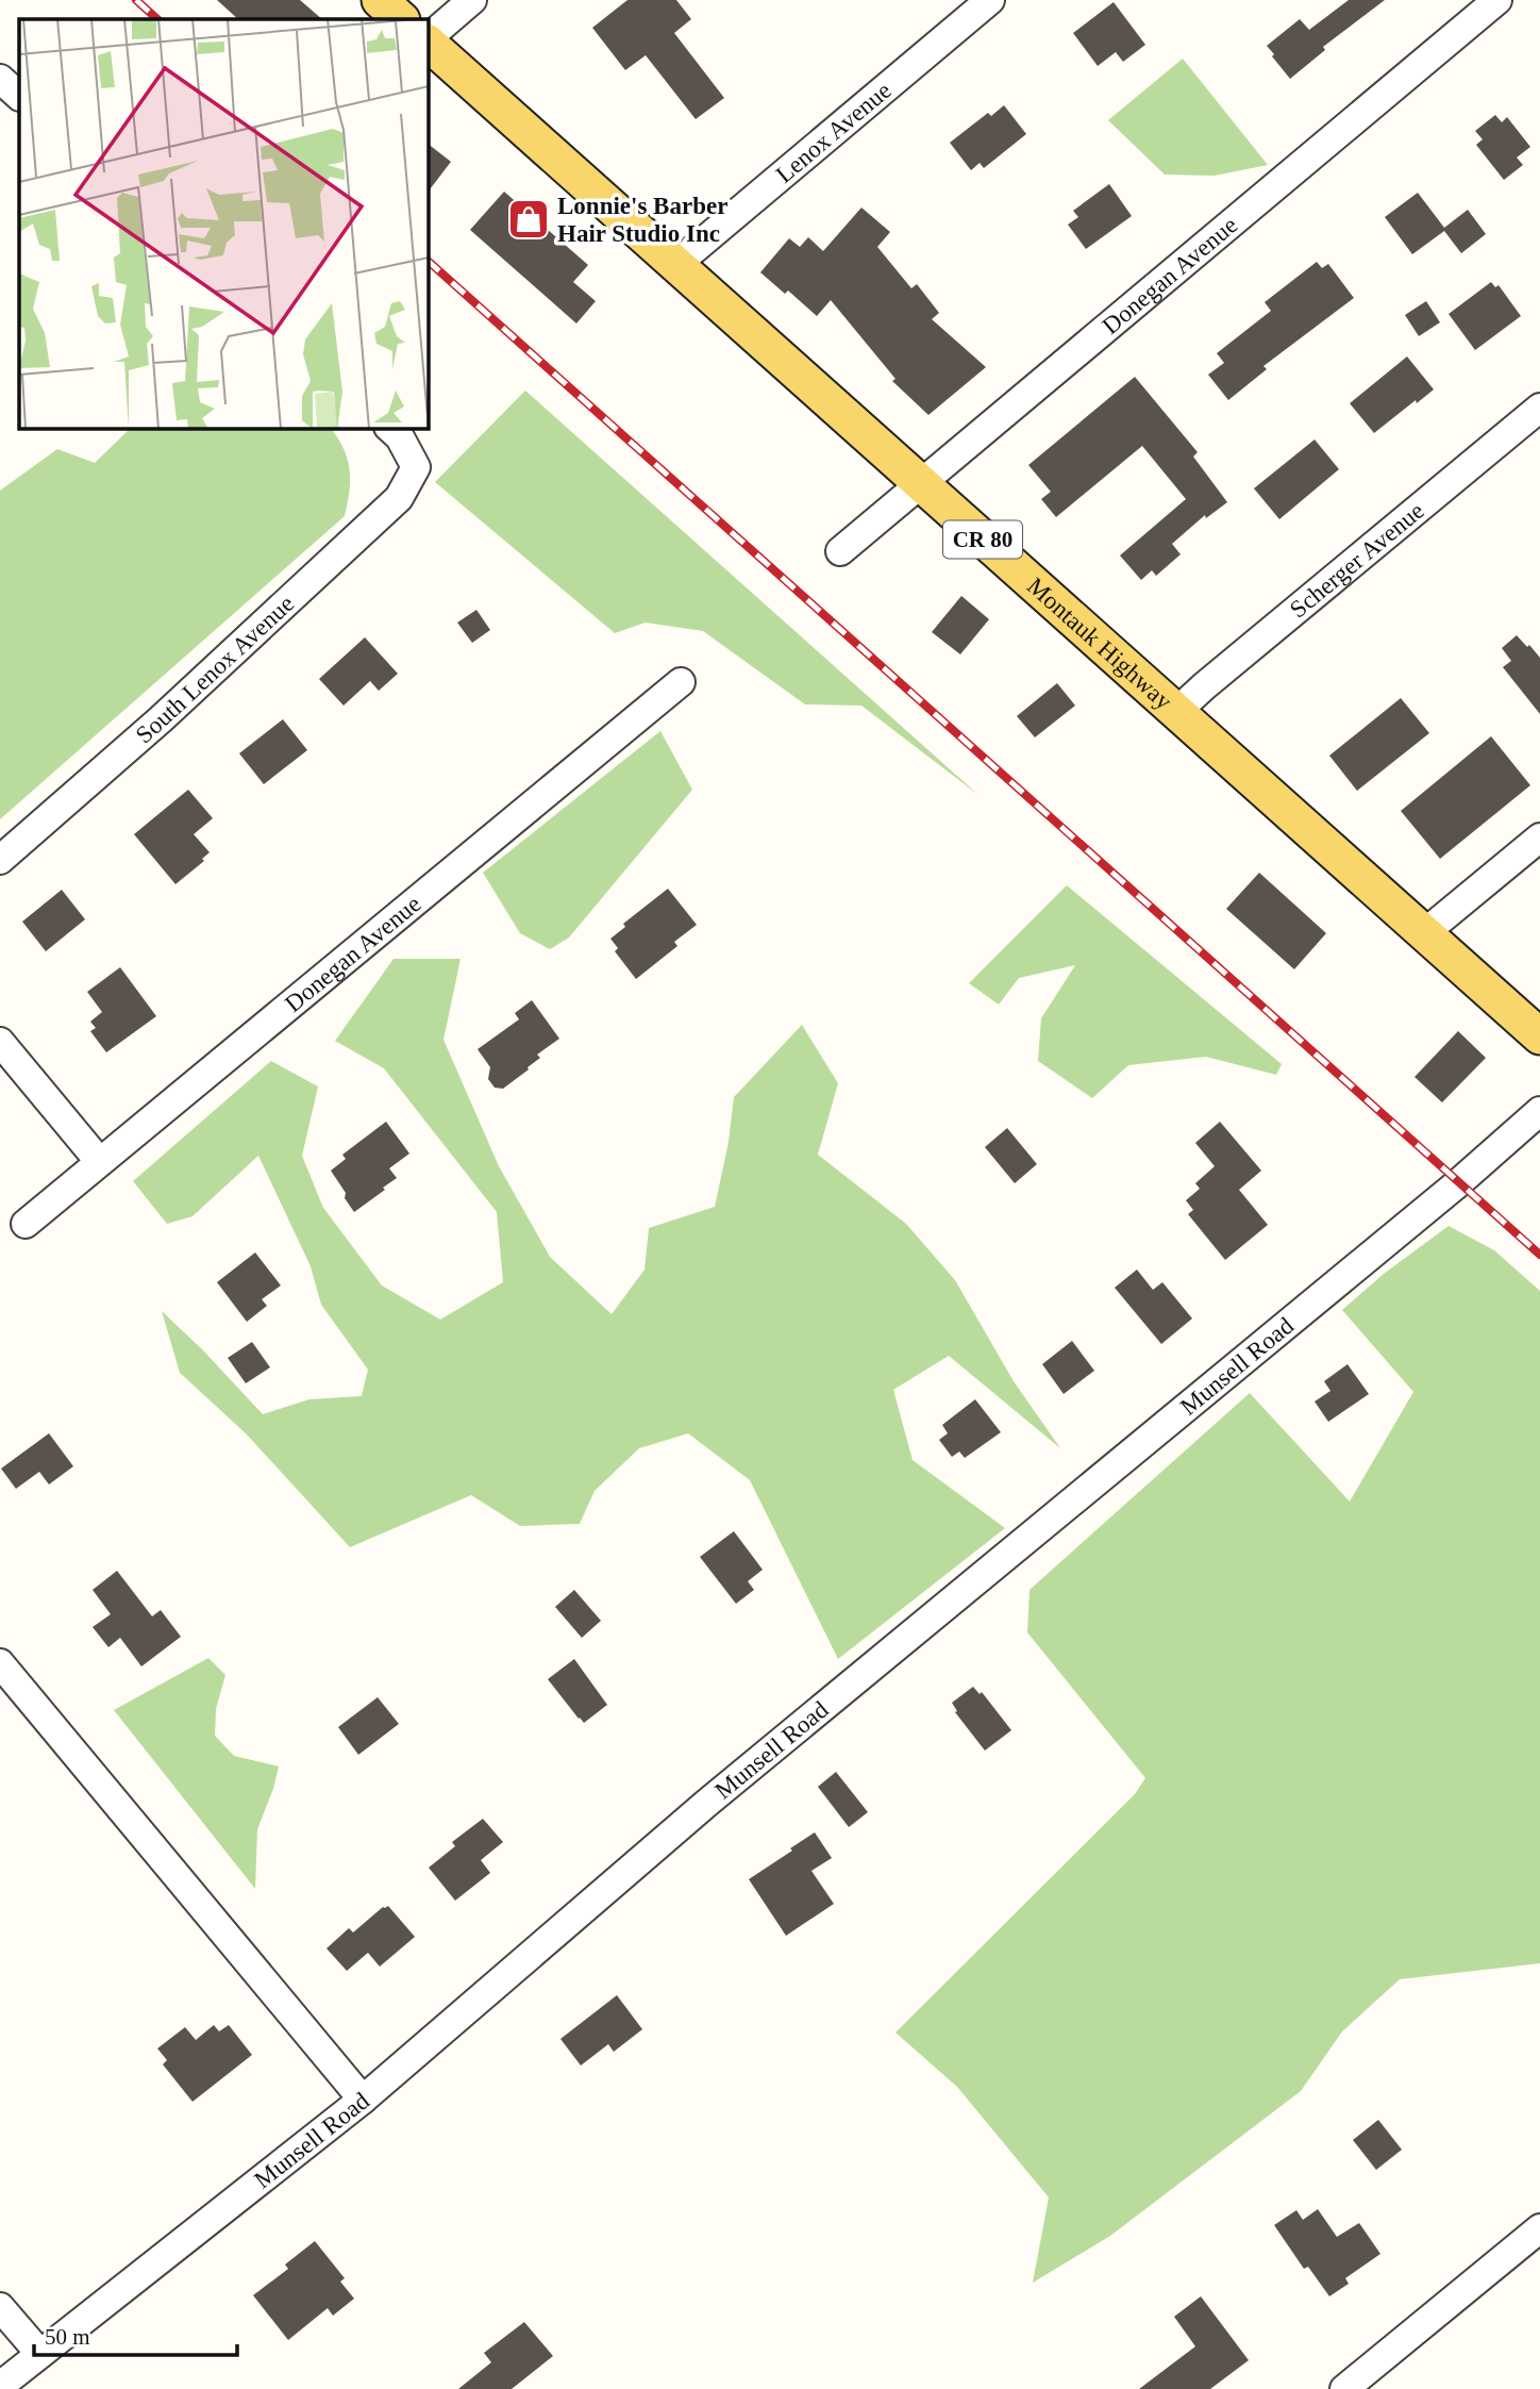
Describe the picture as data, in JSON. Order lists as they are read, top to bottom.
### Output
{
  "streets": {
    "main road": ["CR 80", "Montauk Highway"],
    "street": [
      "Lenox Avenue",
      "Donegan Avenue",
      "Scherger Avenue",
      "South Lenox Avenue",
      "Munsell Road"
    ]
  },
  "crossings": [
    ["Lenox Avenue", "Montauk Highway"],
    ["Donegan Avenue", "Montauk Highway"],
    ["Scherger Avenue", "Montauk Highway"]
  ],
  "places": {
    "shop": ["Lonnie's Barber Hair Studio Inc"]
  },
  "scale_bar": "50 m"
}
